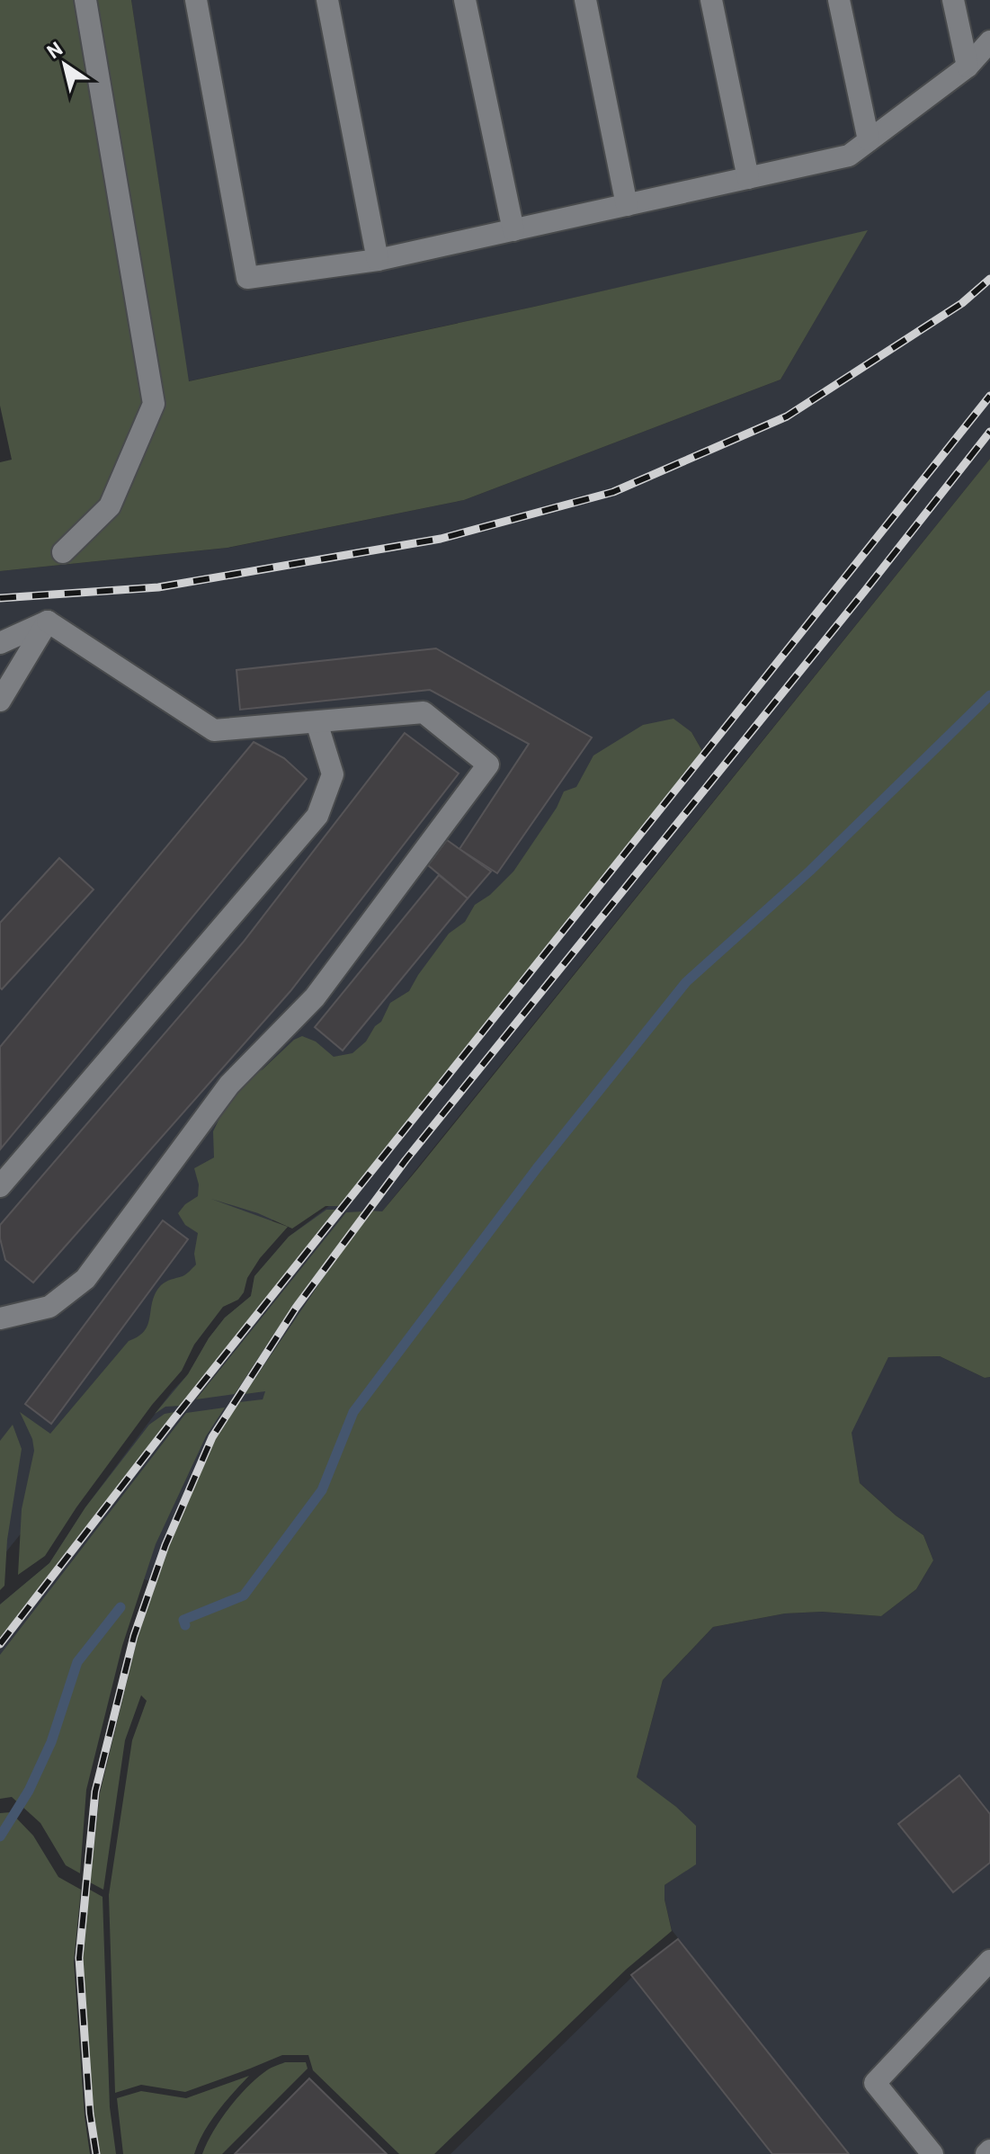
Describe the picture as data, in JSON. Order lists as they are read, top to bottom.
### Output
{
  "north": "top left"
}
